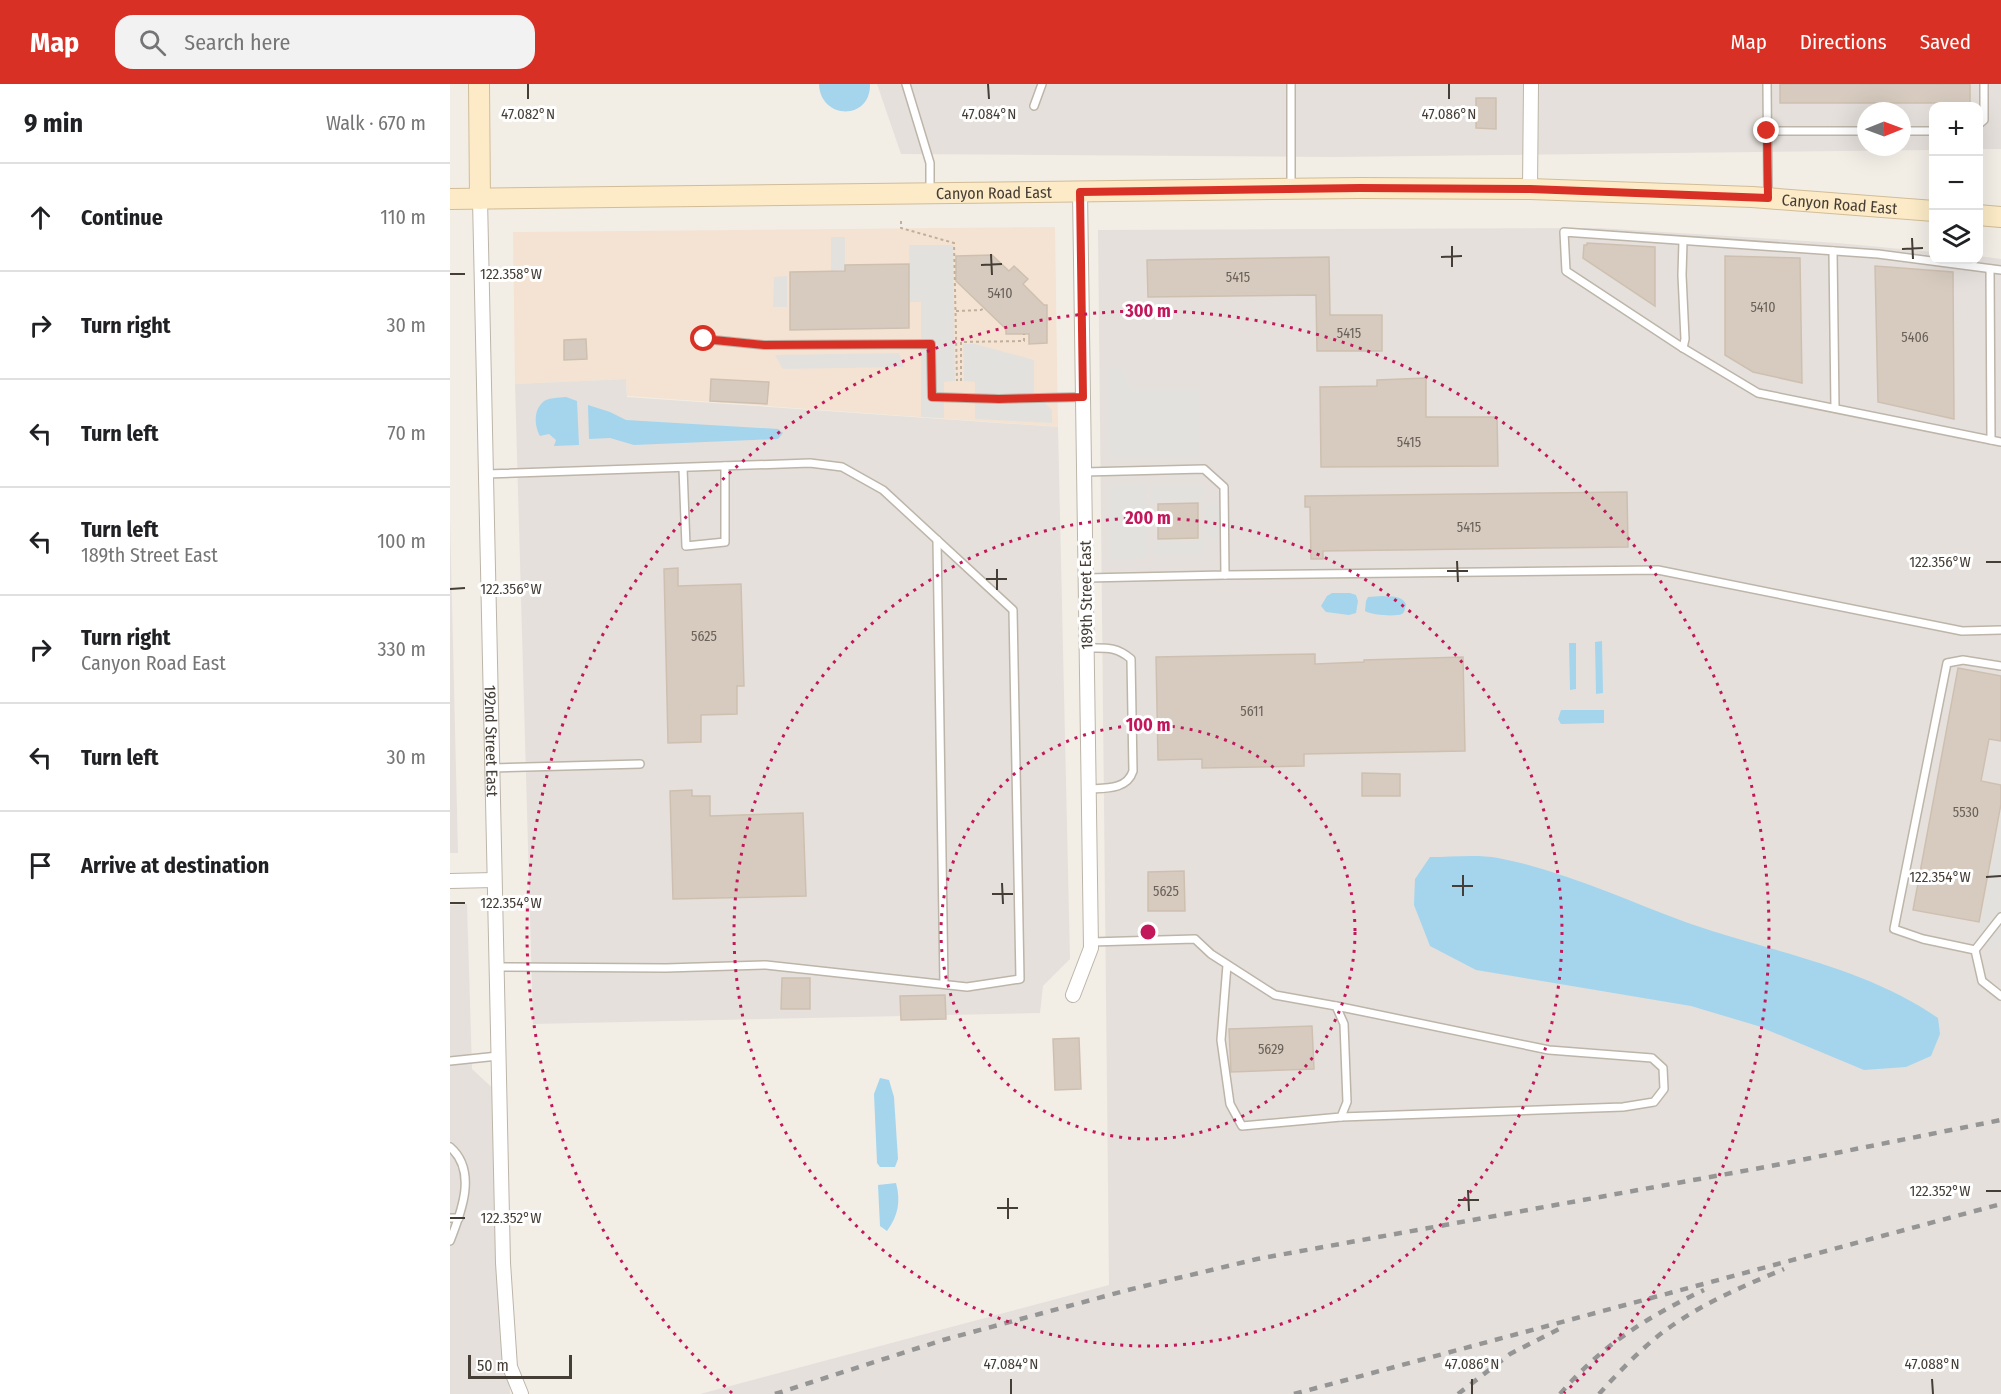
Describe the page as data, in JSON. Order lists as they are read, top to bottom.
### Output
{
  "streets": {
    "main road": ["Canyon Road East", "192nd Street East"],
    "street": ["189th Street East"]
  },
  "crossings": [
    ["Canyon Road East", "189th Street East"],
    ["Canyon Road East", "192nd Street East"]
  ],
  "house_numbers": [
    "5415",
    "5410",
    "5410",
    "5415",
    "5406",
    "5415",
    "5415",
    "5625",
    "5611",
    "5530",
    "5625",
    "5629"
  ],
  "scale_bar": "50 m",
  "north": "right",
  "page": {
    "header": "Map",
    "search": "Search here",
    "nav": ["Map", "Directions", "Saved"],
    "heading": ["9 min", "Walk · 670 m"],
    "map_buttons": ["+", "−"],
    "list": [
      ["Continue", "110 m"],
      ["Turn right", "30 m"],
      ["Turn left", "70 m"],
      ["Turn left", "189th Street East", "100 m"],
      ["Turn right", "Canyon Road East", "330 m"],
      ["Turn left", "30 m"],
      "Arrive at destination"
    ],
    "scale": "50 m"
  },
  "coordinates": [
    "47.082°N",
    "47.084°N",
    "47.086°N",
    "122.358°W",
    "122.356°W",
    "122.354°W",
    "122.352°W",
    "47.088°N"
  ],
  "rings": ["300 m", "200 m", "100 m"]
}
